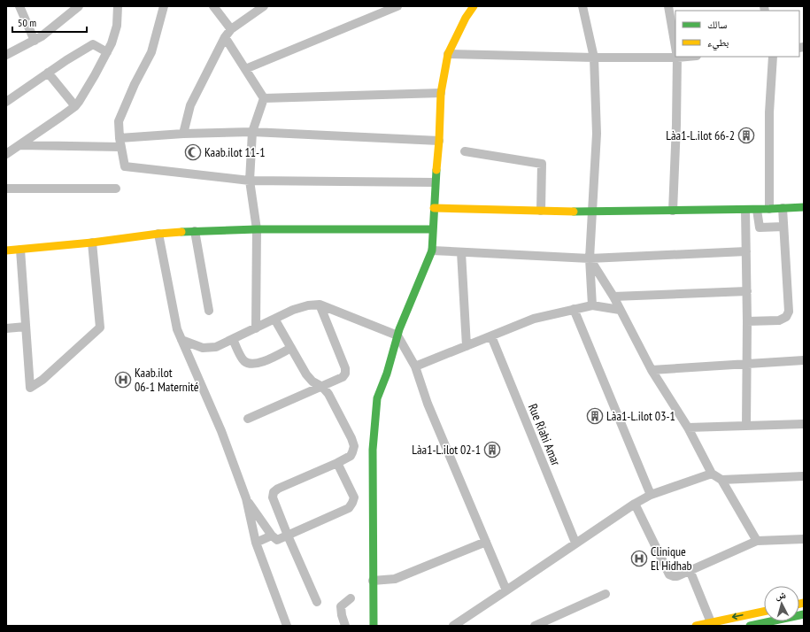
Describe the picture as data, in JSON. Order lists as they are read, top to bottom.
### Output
{
  "streets": {
    "street": ["Rue Riahi Amar"]
  },
  "places": {
    "building": ["Làa1-L.ilot 66-2", "Làa1-L.ilot 03-1", "Làa1-L.ilot 02-1"],
    "mosque": ["Kaab.ilot 11-1"],
    "hospital": ["Kaab.ilot 06-1 Maternité", "Clinique El Hidhab"]
  },
  "legend": ["سالك", "بطيء"],
  "scale_bar": "50 m",
  "north": "top"
}
